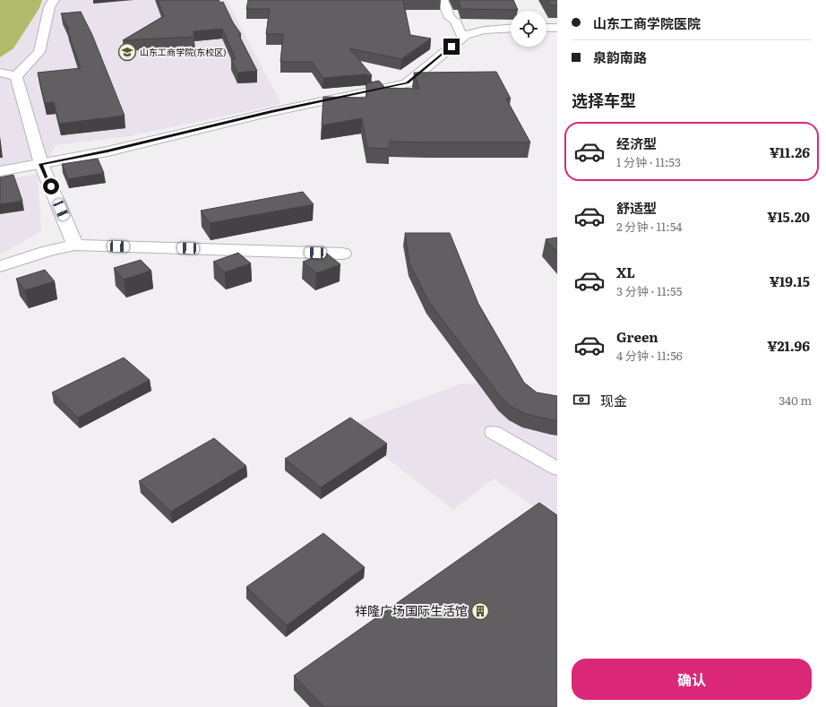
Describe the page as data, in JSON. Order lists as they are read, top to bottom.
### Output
{
  "places": {
    "school or university": ["山东工商学院(东校区)"],
    "building": ["祥隆广场国际生活馆"]
  },
  "page": {
    "banner": ["山东工商学院医院", "泉韵南路"],
    "heading": "选择车型",
    "list": [
      {
        "name": "经济型",
        "note": "1 分钟 · 11:53",
        "value": "¥11.26"
      },
      {
        "name": "舒适型",
        "note": "2 分钟 · 11:54",
        "value": "¥15.20"
      },
      {
        "name": "XL",
        "note": "3 分钟 · 11:55",
        "value": "¥19.15"
      },
      {
        "name": "Green",
        "note": "4 分钟 · 11:56",
        "value": "¥21.96"
      }
    ],
    "pay": ["现金", "340 m"],
    "buttons": "确认"
  }
}
